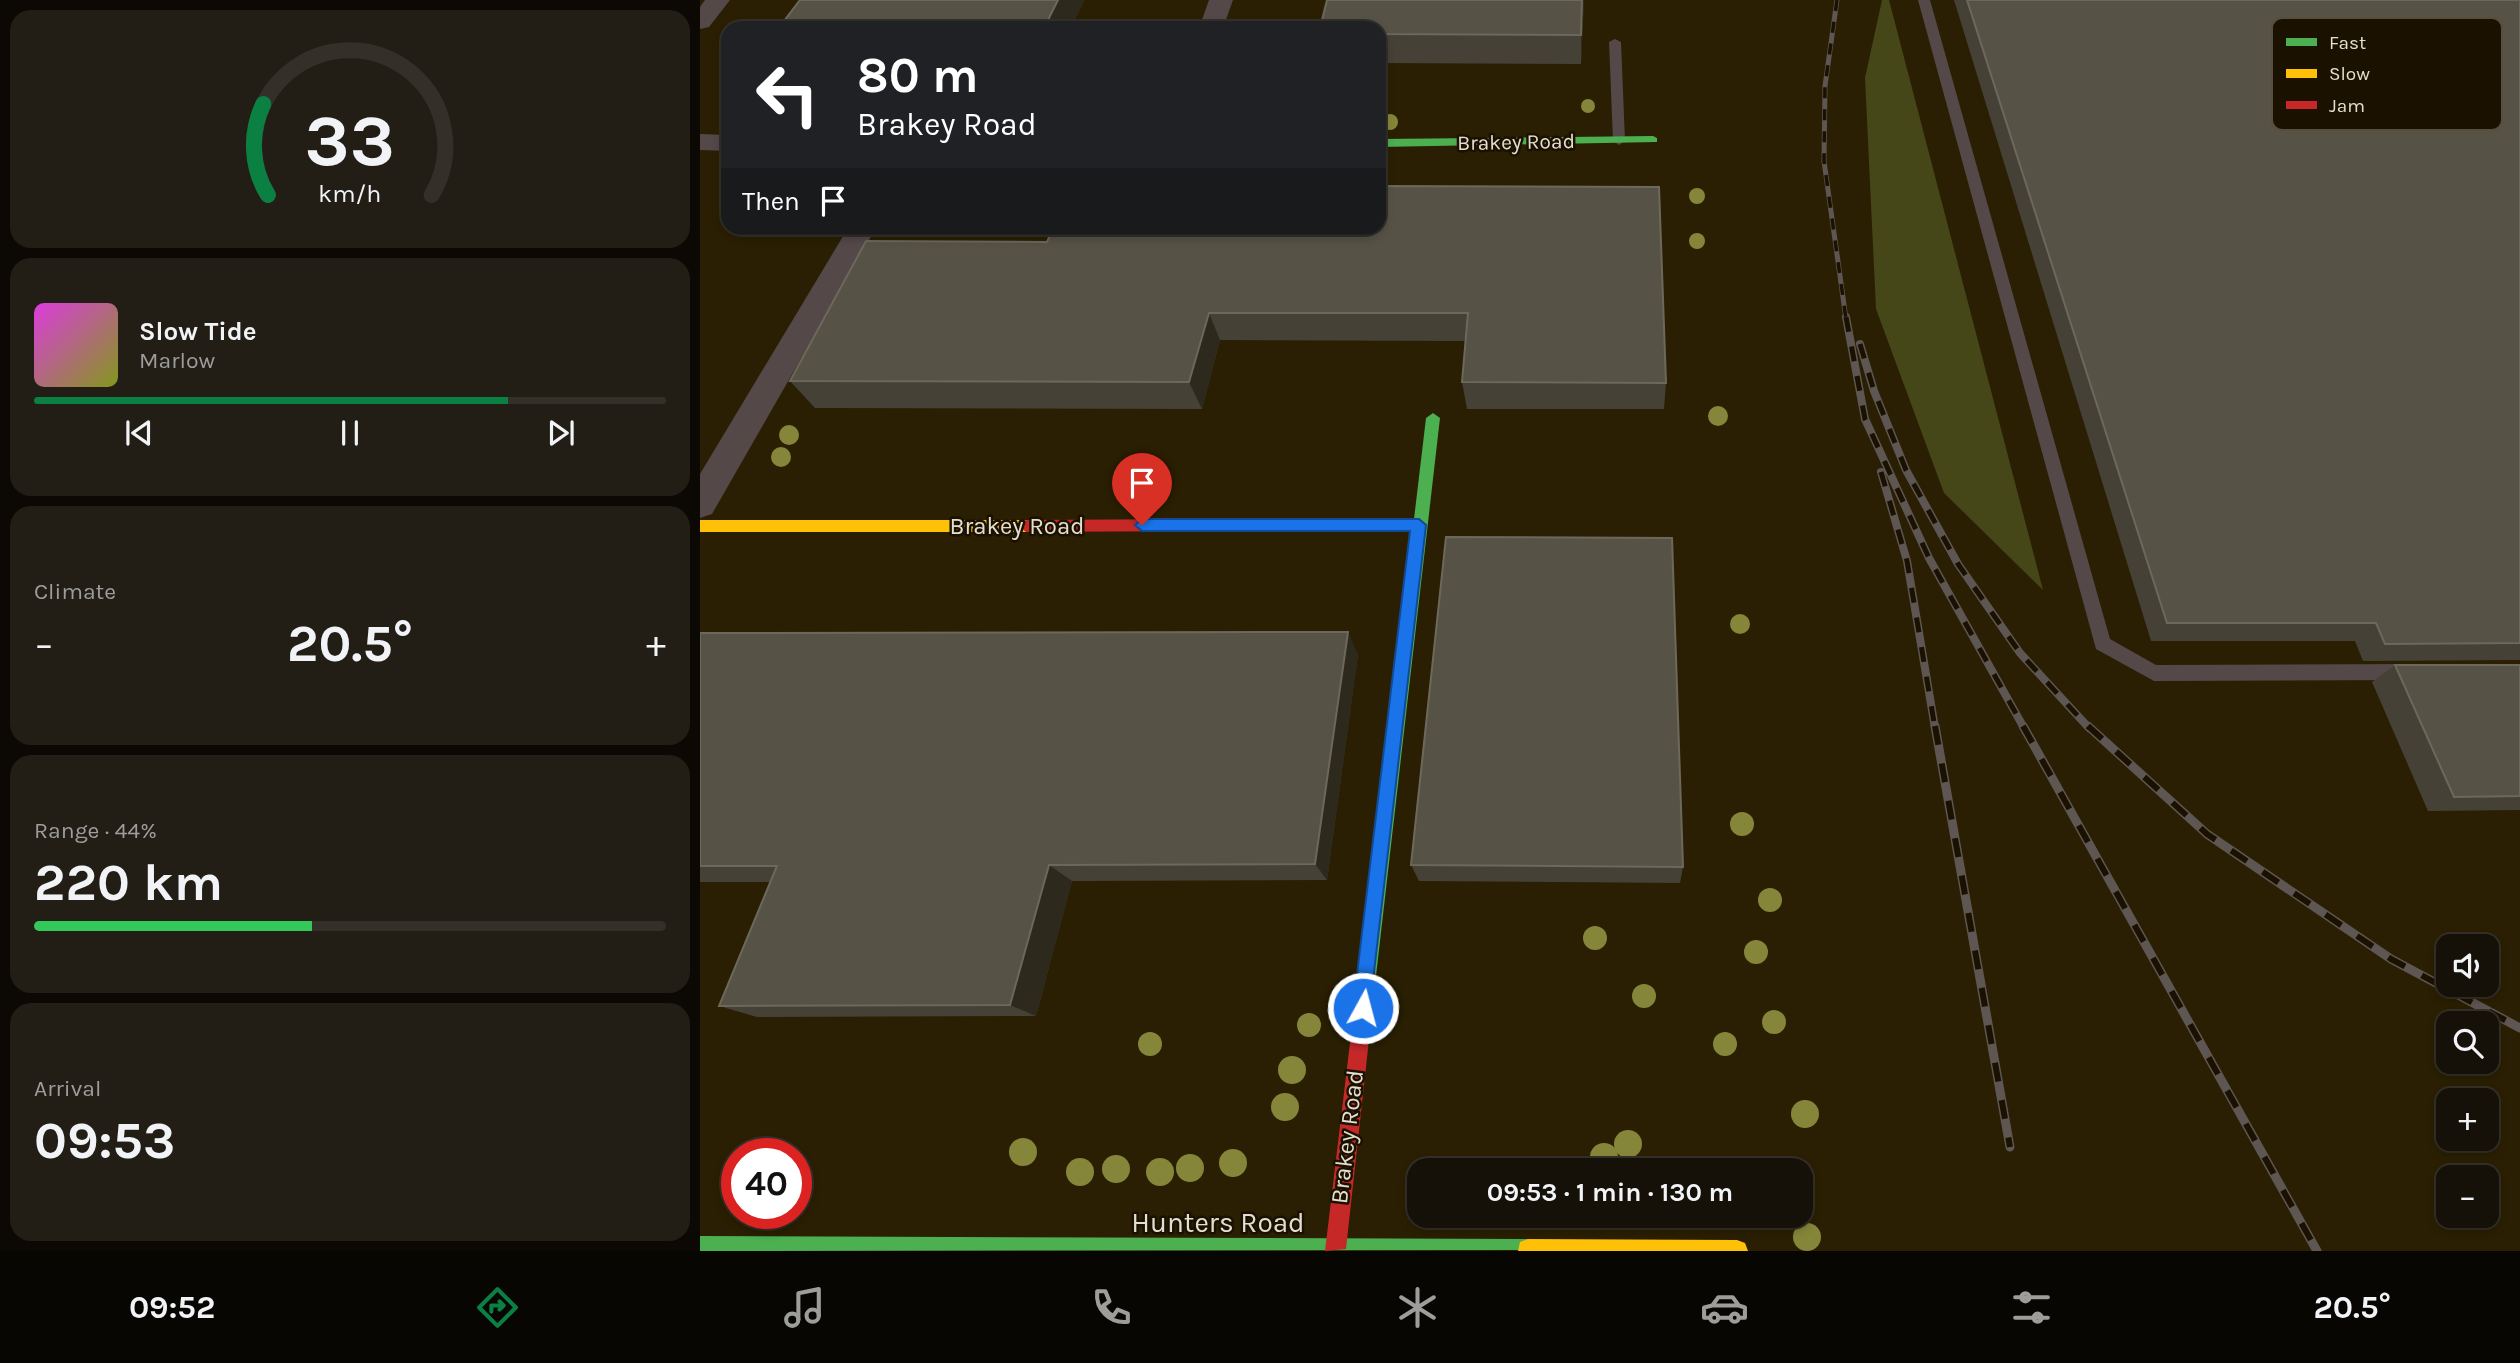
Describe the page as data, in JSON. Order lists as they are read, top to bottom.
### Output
{
  "streets": {
    "street": ["Brakey Road", "Hunters Road"]
  },
  "crossings": [
    ["Brakey Road", "Hunters Road"]
  ],
  "legend": ["Fast", "Slow", "Jam"],
  "page": {
    "turn": ["80 m", "Brakey Road"],
    "then": "Then",
    "song": ["Slow Tide", "Marlow"],
    "tile": [
      "Climate",
      ["Range · 44%", "220 km"],
      ["Arrival", "09:53"]
    ],
    "heat": ["−", "20.5°", "+"],
    "map_buttons": ["+", "−"],
    "limit": "40",
    "trip": "09:53 · 1 min · 130 m",
    "tabs": ["09:52", "20.5°"],
    "gauge": ["33", "km/h"]
  }
}
